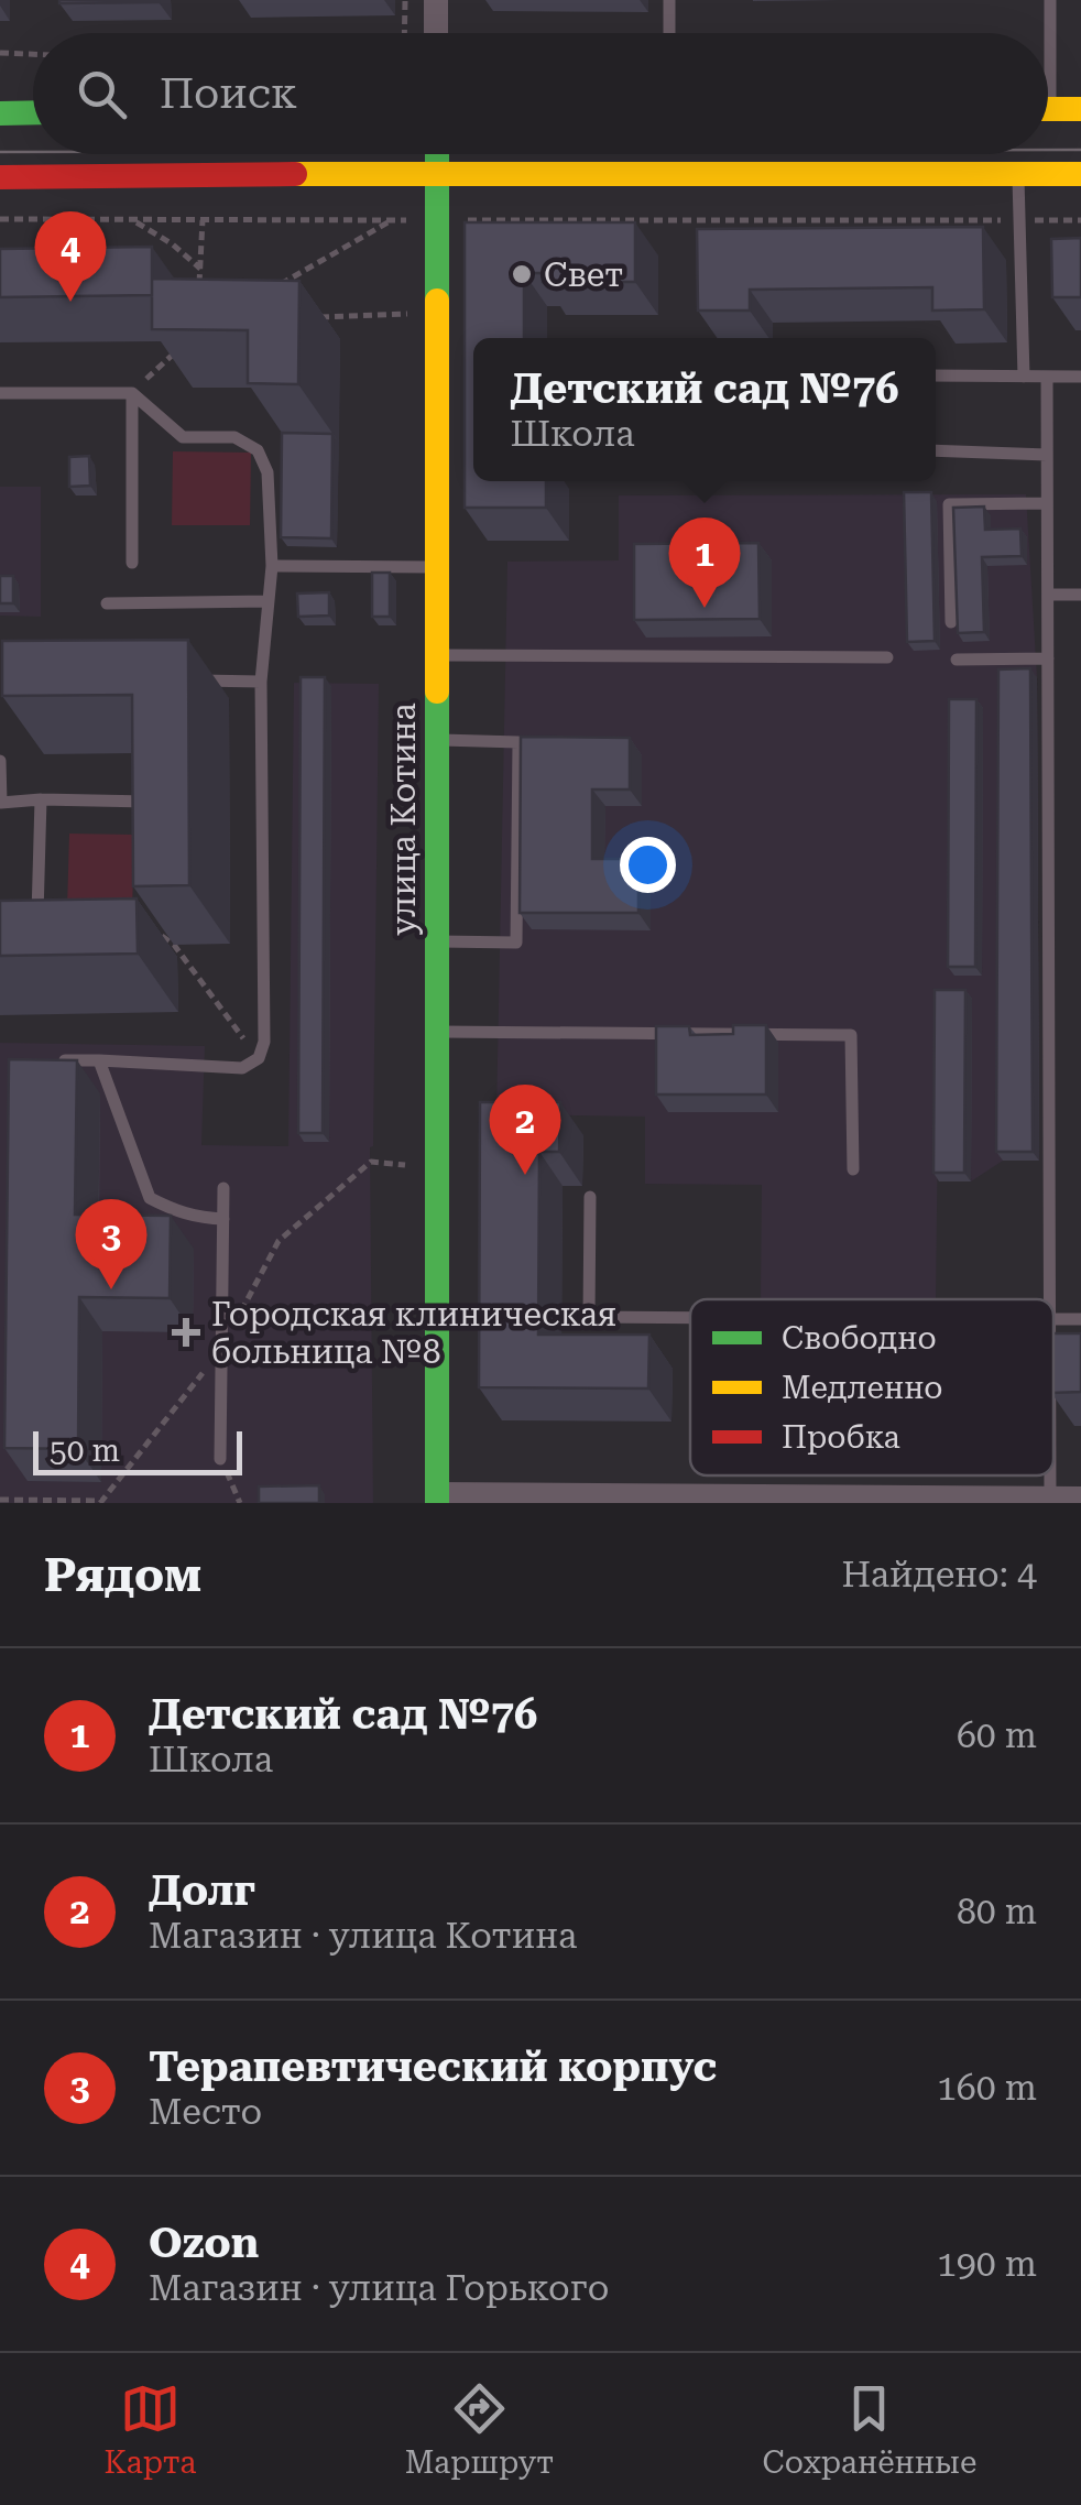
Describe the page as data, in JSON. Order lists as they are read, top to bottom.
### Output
{
  "streets": {
    "street": ["улица Котина"]
  },
  "places": {
    "other": ["Свет"],
    "health": ["Городская клиническая больница №8"]
  },
  "legend": ["Свободно", "Медленно", "Пробка"],
  "scale_bar": "50 m",
  "page": {
    "search": "Поиск",
    "pins": [
      "4",
      "1",
      "2",
      "3"
    ],
    "popup": ["Детский сад №76", "Школа"],
    "scale": "50 m",
    "heading": ["Рядом", "Найдено: 4"],
    "list": [
      {
        "mark": "1",
        "name": "Детский сад №76",
        "note": "Школа",
        "value": "60 m"
      },
      {
        "mark": "2",
        "name": "Долг",
        "note": "Магазин · улица Котина",
        "value": "80 m"
      },
      {
        "mark": "3",
        "name": "Терапевтический корпус",
        "note": "Место",
        "value": "160 m"
      },
      {
        "mark": "4",
        "name": "Ozon",
        "note": "Магазин · улица Горького",
        "value": "190 m"
      }
    ],
    "nav": ["Карта", "Маршрут", "Сохранённые"]
  }
}
